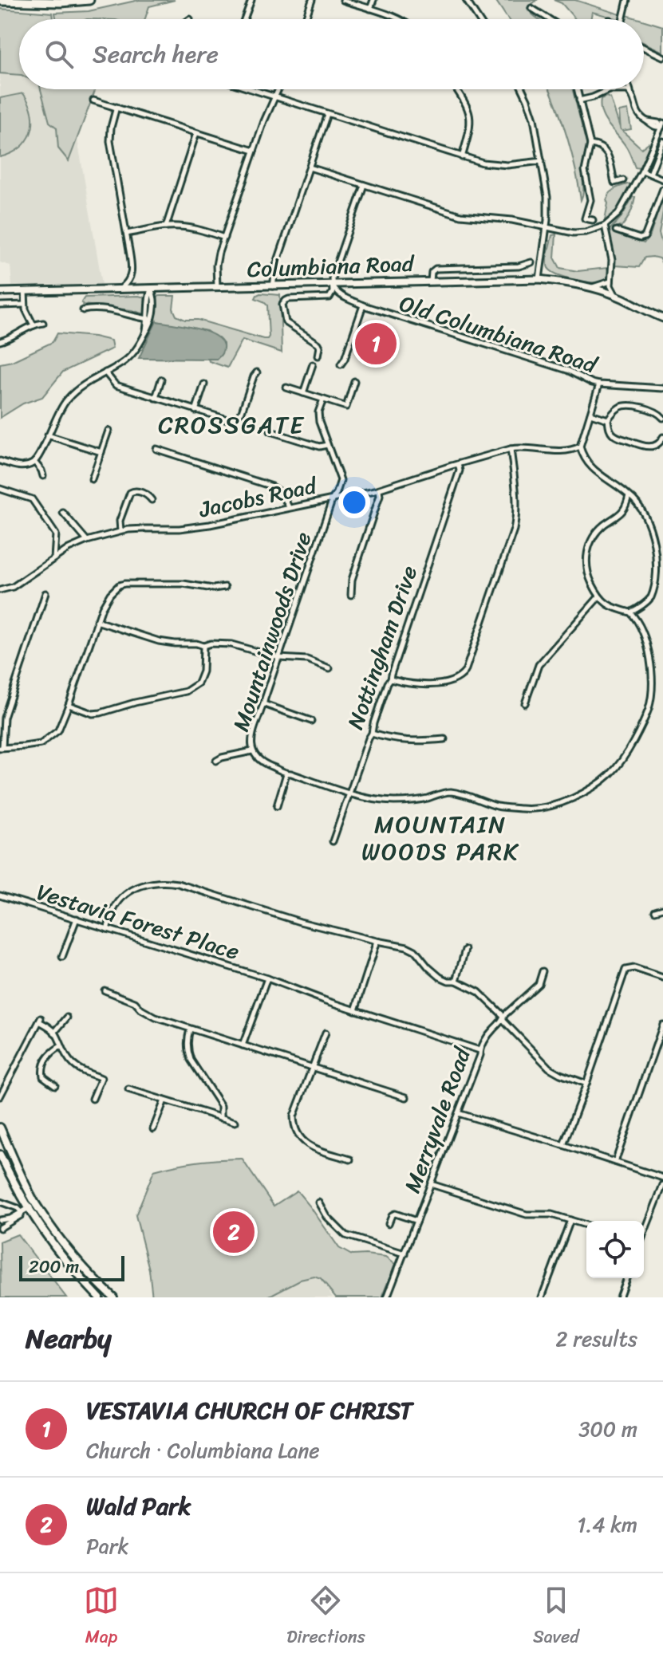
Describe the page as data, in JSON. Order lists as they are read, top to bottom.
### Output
{
  "streets": {
    "main road": ["Columbiana Road"],
    "street": [
      "Old Columbiana Road",
      "Jacobs Road",
      "Mountainwoods Drive",
      "Nottingham Drive",
      "Vestavia Forest Place",
      "Merryvale Road"
    ]
  },
  "crossings": [
    ["Columbiana Road", "Old Columbiana Road"],
    ["Jacobs Road", "Mountainwoods Drive"],
    ["Jacobs Road", "Nottingham Drive"],
    ["Mountainwoods Drive", "Nottingham Drive"],
    ["Vestavia Forest Place", "Merryvale Road"]
  ],
  "districts": ["CROSSGATE", "MOUNTAIN WOODS PARK"],
  "scale_bar": "200 m",
  "page": {
    "search": "Search here",
    "pins": ["1", "2"],
    "scale": "200 m",
    "heading": ["Nearby", "2 results"],
    "list": [
      {
        "mark": "1",
        "name": "VESTAVIA CHURCH OF CHRIST",
        "note": "Church · Columbiana Lane",
        "value": "300 m"
      },
      {
        "mark": "2",
        "name": "Wald Park",
        "note": "Park",
        "value": "1.4 km"
      }
    ],
    "nav": ["Map", "Directions", "Saved"]
  }
}
